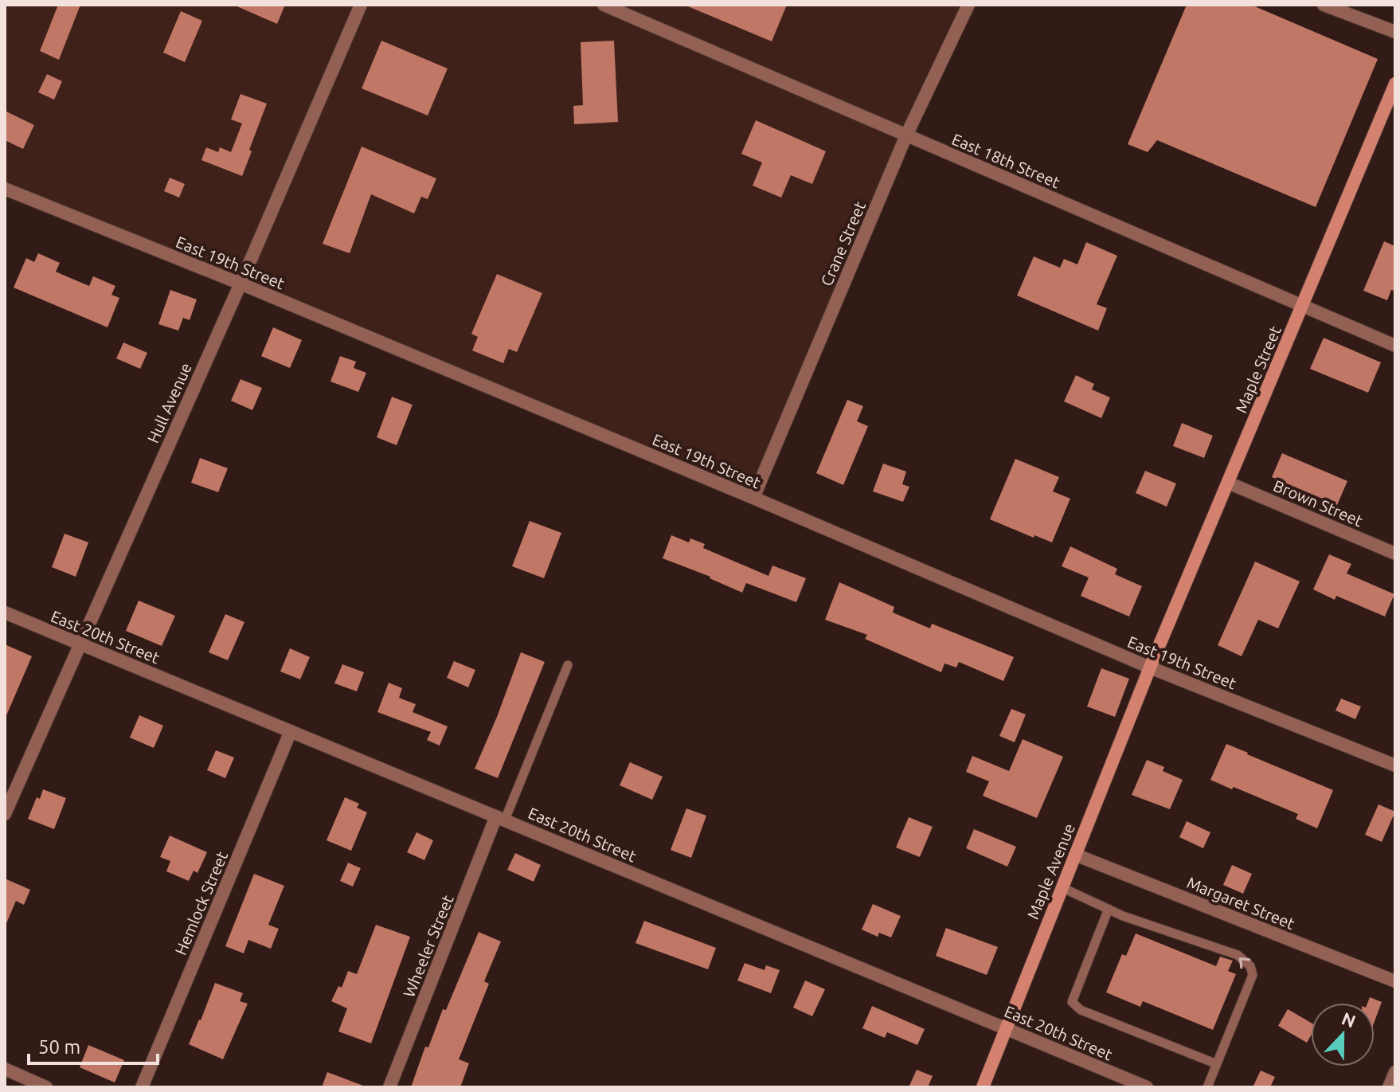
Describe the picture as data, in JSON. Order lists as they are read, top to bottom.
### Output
{
  "streets": {
    "main road": ["Maple Street", "Maple Avenue"],
    "street": [
      "East 18th Street",
      "Crane Street",
      "East 19th Street",
      "Hull Avenue",
      "Brown Street",
      "East 20th Street",
      "Hemlock Street",
      "Margaret Street",
      "Wheeler Street"
    ]
  },
  "crossings": [
    ["East 18th Street", "Crane Street"],
    ["East 18th Street", "Maple Street"],
    ["Crane Street", "East 19th Street"],
    ["East 19th Street", "Maple Street"],
    ["East 19th Street", "Hull Avenue"],
    ["East 19th Street", "Maple Avenue"],
    ["Maple Street", "Brown Street"],
    ["Maple Street", "Maple Avenue"],
    ["Hull Avenue", "East 20th Street"],
    ["East 20th Street", "Maple Avenue"],
    ["East 20th Street", "Hemlock Street"],
    ["East 20th Street", "Wheeler Street"],
    ["Maple Avenue", "Margaret Street"]
  ],
  "scale_bar": "50 m",
  "north": "top"
}
